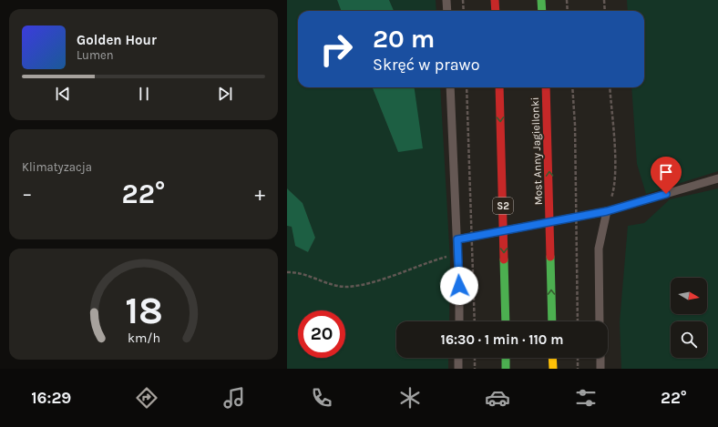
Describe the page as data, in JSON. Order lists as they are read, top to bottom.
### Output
{
  "streets": {
    "highway": ["Most Anny Jagiellonki", "S2"]
  },
  "north": "right",
  "page": {
    "turn": ["20 m", "Skręć w prawo"],
    "song": ["Golden Hour", "Lumen"],
    "tile": "Klimatyzacja",
    "heat": ["−", "22°", "+"],
    "limit": "20",
    "trip": "16:30 · 1 min · 110 m",
    "tabs": ["16:29", "22°"],
    "gauge": ["18", "km/h"]
  }
}
